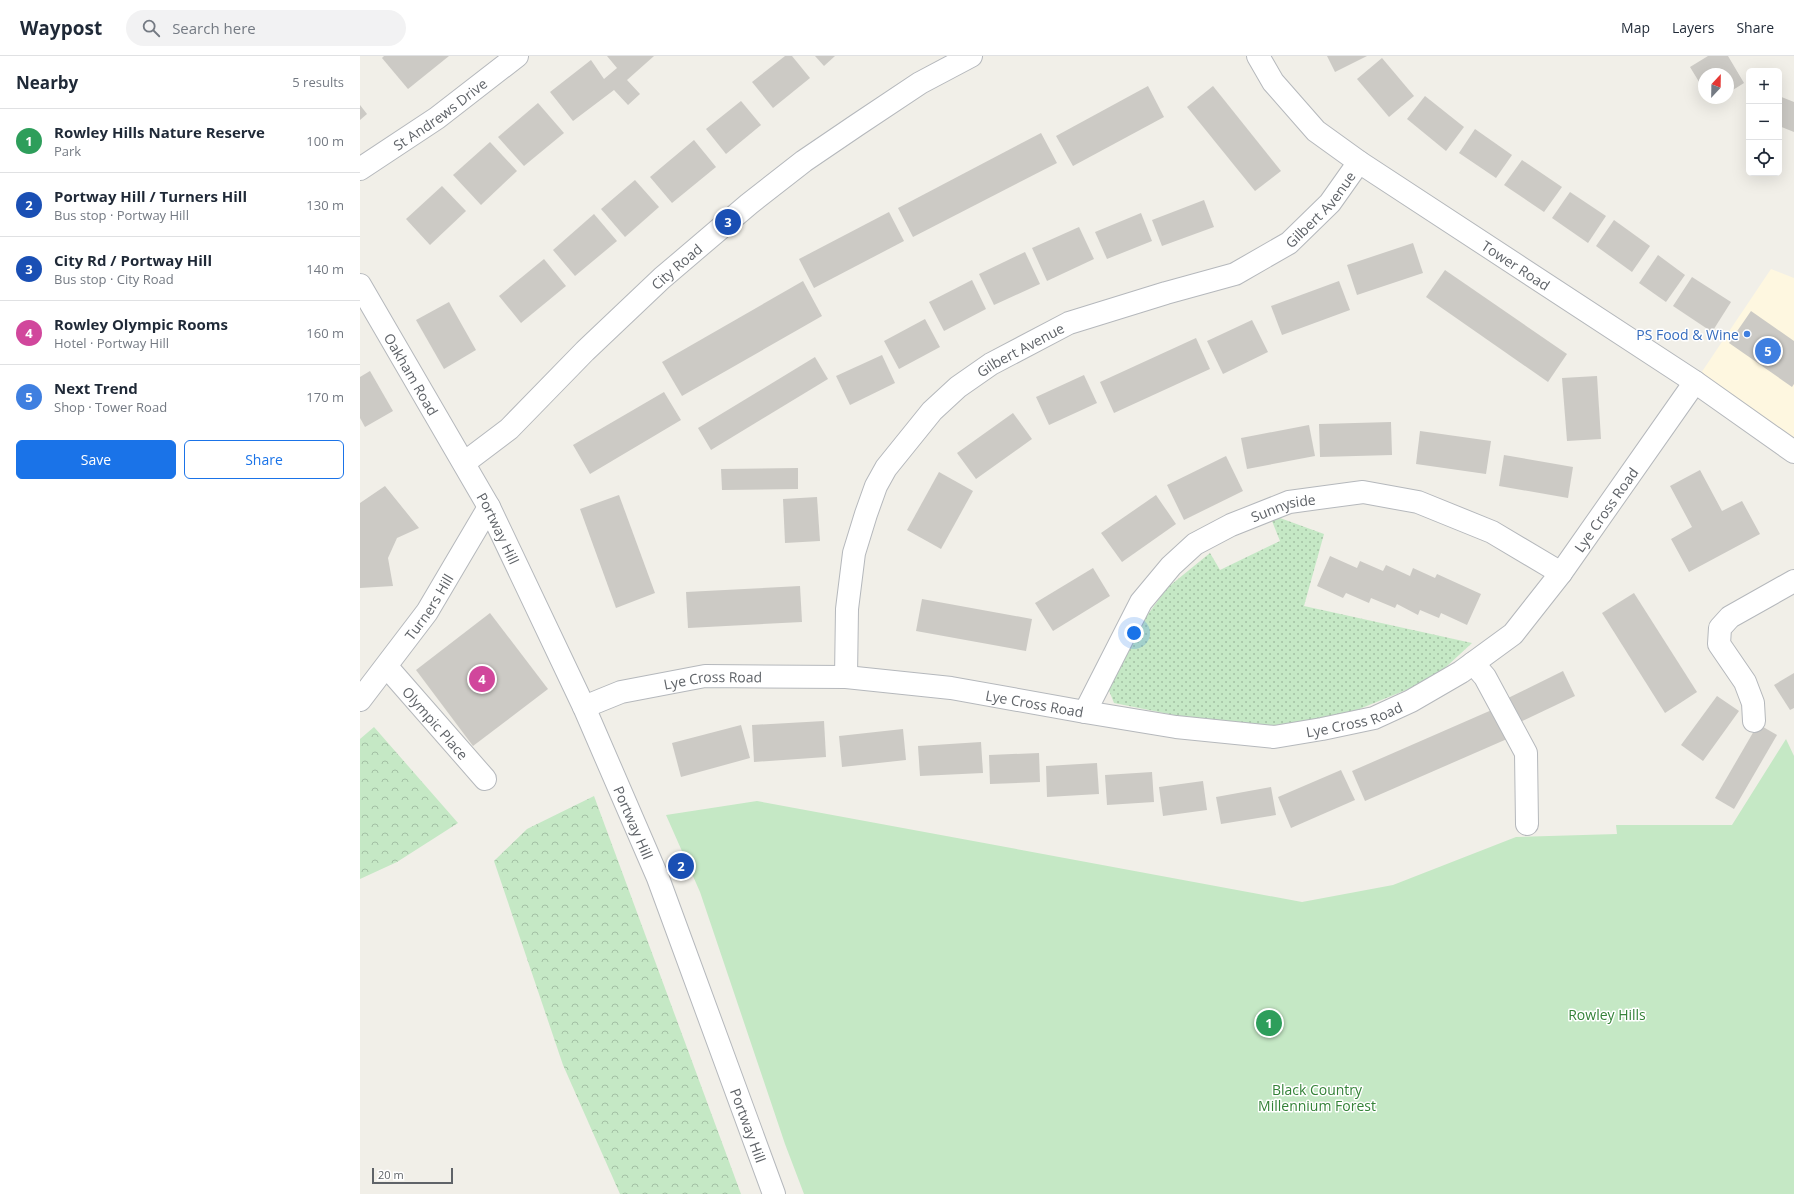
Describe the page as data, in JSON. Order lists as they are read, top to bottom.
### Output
{
  "streets": {
    "street": [
      "St Andrews Drive",
      "Gilbert Avenue",
      "Tower Road",
      "City Road",
      "Oakham Road",
      "Sunnyside",
      "Lye Cross Road",
      "Portway Hill",
      "Turners Hill",
      "Olympic Place"
    ]
  },
  "crossings": [
    ["Gilbert Avenue", "Tower Road"],
    ["Gilbert Avenue", "Lye Cross Road"],
    ["Tower Road", "Lye Cross Road"],
    ["City Road", "Oakham Road"],
    ["City Road", "Portway Hill"],
    ["Oakham Road", "Portway Hill"],
    ["Sunnyside", "Lye Cross Road"],
    ["Lye Cross Road", "Portway Hill"],
    ["Portway Hill", "Turners Hill"],
    ["Turners Hill", "Olympic Place"]
  ],
  "parks": ["Rowley Hills", "Black Country Millennium Forest"],
  "places": ["PS Food & Wine"],
  "scale_bar": "20 m",
  "north": "top",
  "page": {
    "header": "Waypost",
    "search": "Search here",
    "nav": ["Map", "Layers", "Share"],
    "heading": ["Nearby", "5 results"],
    "map_buttons": ["+", "−"],
    "list": [
      {
        "mark": "1",
        "name": "Rowley Hills Nature Reserve",
        "note": "Park",
        "value": "100 m"
      },
      {
        "mark": "2",
        "name": "Portway Hill / Turners Hill",
        "note": "Bus stop · Portway Hill",
        "value": "130 m"
      },
      {
        "mark": "3",
        "name": "City Rd / Portway Hill",
        "note": "Bus stop · City Road",
        "value": "140 m"
      },
      {
        "mark": "4",
        "name": "Rowley Olympic Rooms",
        "note": "Hotel · Portway Hill",
        "value": "160 m"
      },
      {
        "mark": "5",
        "name": "Next Trend",
        "note": "Shop · Tower Road",
        "value": "170 m"
      }
    ],
    "pins": [
      "3",
      "5",
      "4",
      "2",
      "1"
    ],
    "buttons": ["Save", "Share"],
    "scale": "20 m"
  }
}
